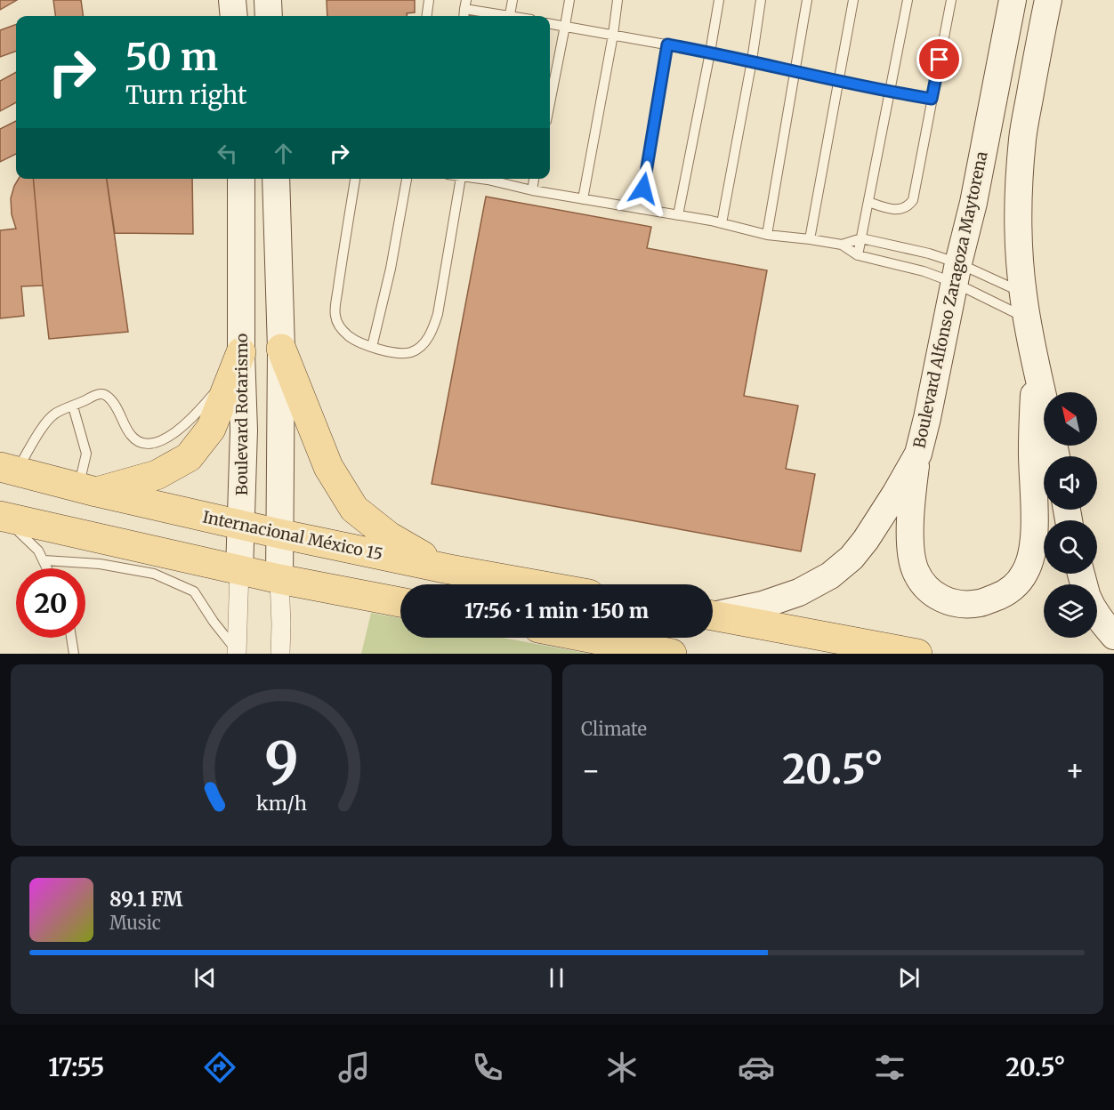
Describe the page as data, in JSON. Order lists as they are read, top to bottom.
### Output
{
  "streets": {
    "main road": ["Internacional México 15"],
    "street": ["Boulevard Alfonso Zaragoza Maytorena", "Boulevard Rotarismo"]
  },
  "crossings": [
    ["Boulevard Rotarismo", "Internacional México 15"]
  ],
  "north": "top left",
  "page": {
    "turn": ["50 m", "Turn right"],
    "limit": "20",
    "trip": "17:56 · 1 min · 150 m",
    "tile": "Climate",
    "heat": ["−", "20.5°", "+"],
    "song": ["89.1 FM", "Music"],
    "tabs": ["17:55", "20.5°"],
    "gauge": ["9", "km/h"]
  }
}
